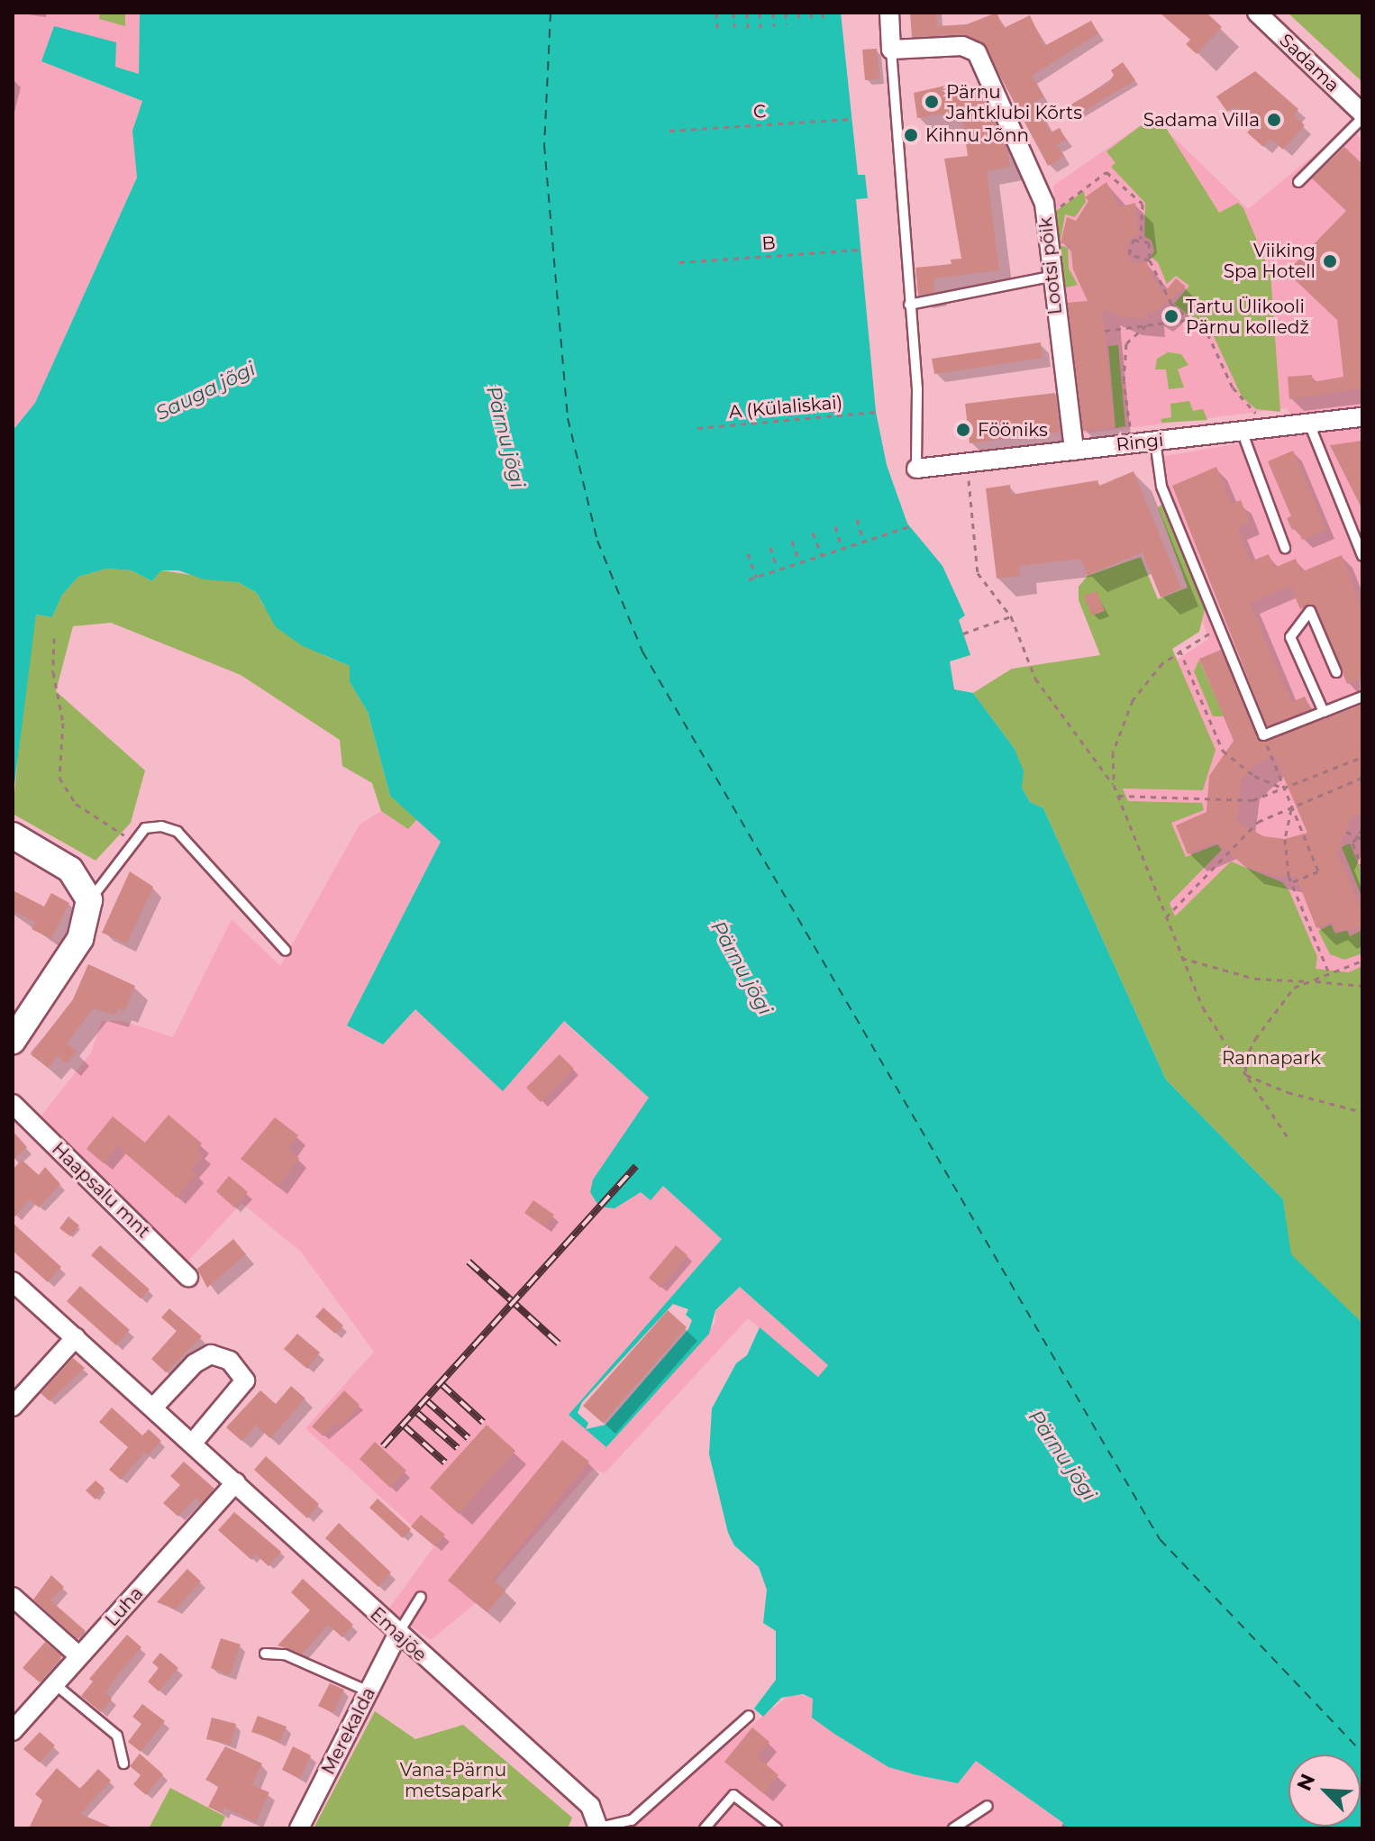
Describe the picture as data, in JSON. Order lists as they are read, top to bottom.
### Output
{
  "streets": {
    "street": [
      "Sadama",
      "Lootsi põik",
      "Ringi",
      "Haapsalu mnt",
      "Luha",
      "Emajõe",
      "Merekalda"
    ],
    "path": ["C", "B", "A (Külaliskai)"]
  },
  "crossings": [
    ["Lootsi põik", "Ringi"],
    ["Luha", "Emajõe"],
    ["Emajõe", "Merekalda"]
  ],
  "water": ["Sauga jõgi", "Pärnu jõgi"],
  "parks": ["Rannapark", "Vana-Pärnu metsapark"],
  "places": [
    "Pärnu Jahtklubi Kõrts",
    "Sadama Villa",
    "Kihnu Jõnn",
    "Viiking Spa Hotell",
    "Tartu Ülikooli Pärnu kolledž",
    "Fööniks"
  ],
  "north": "top left"
}
